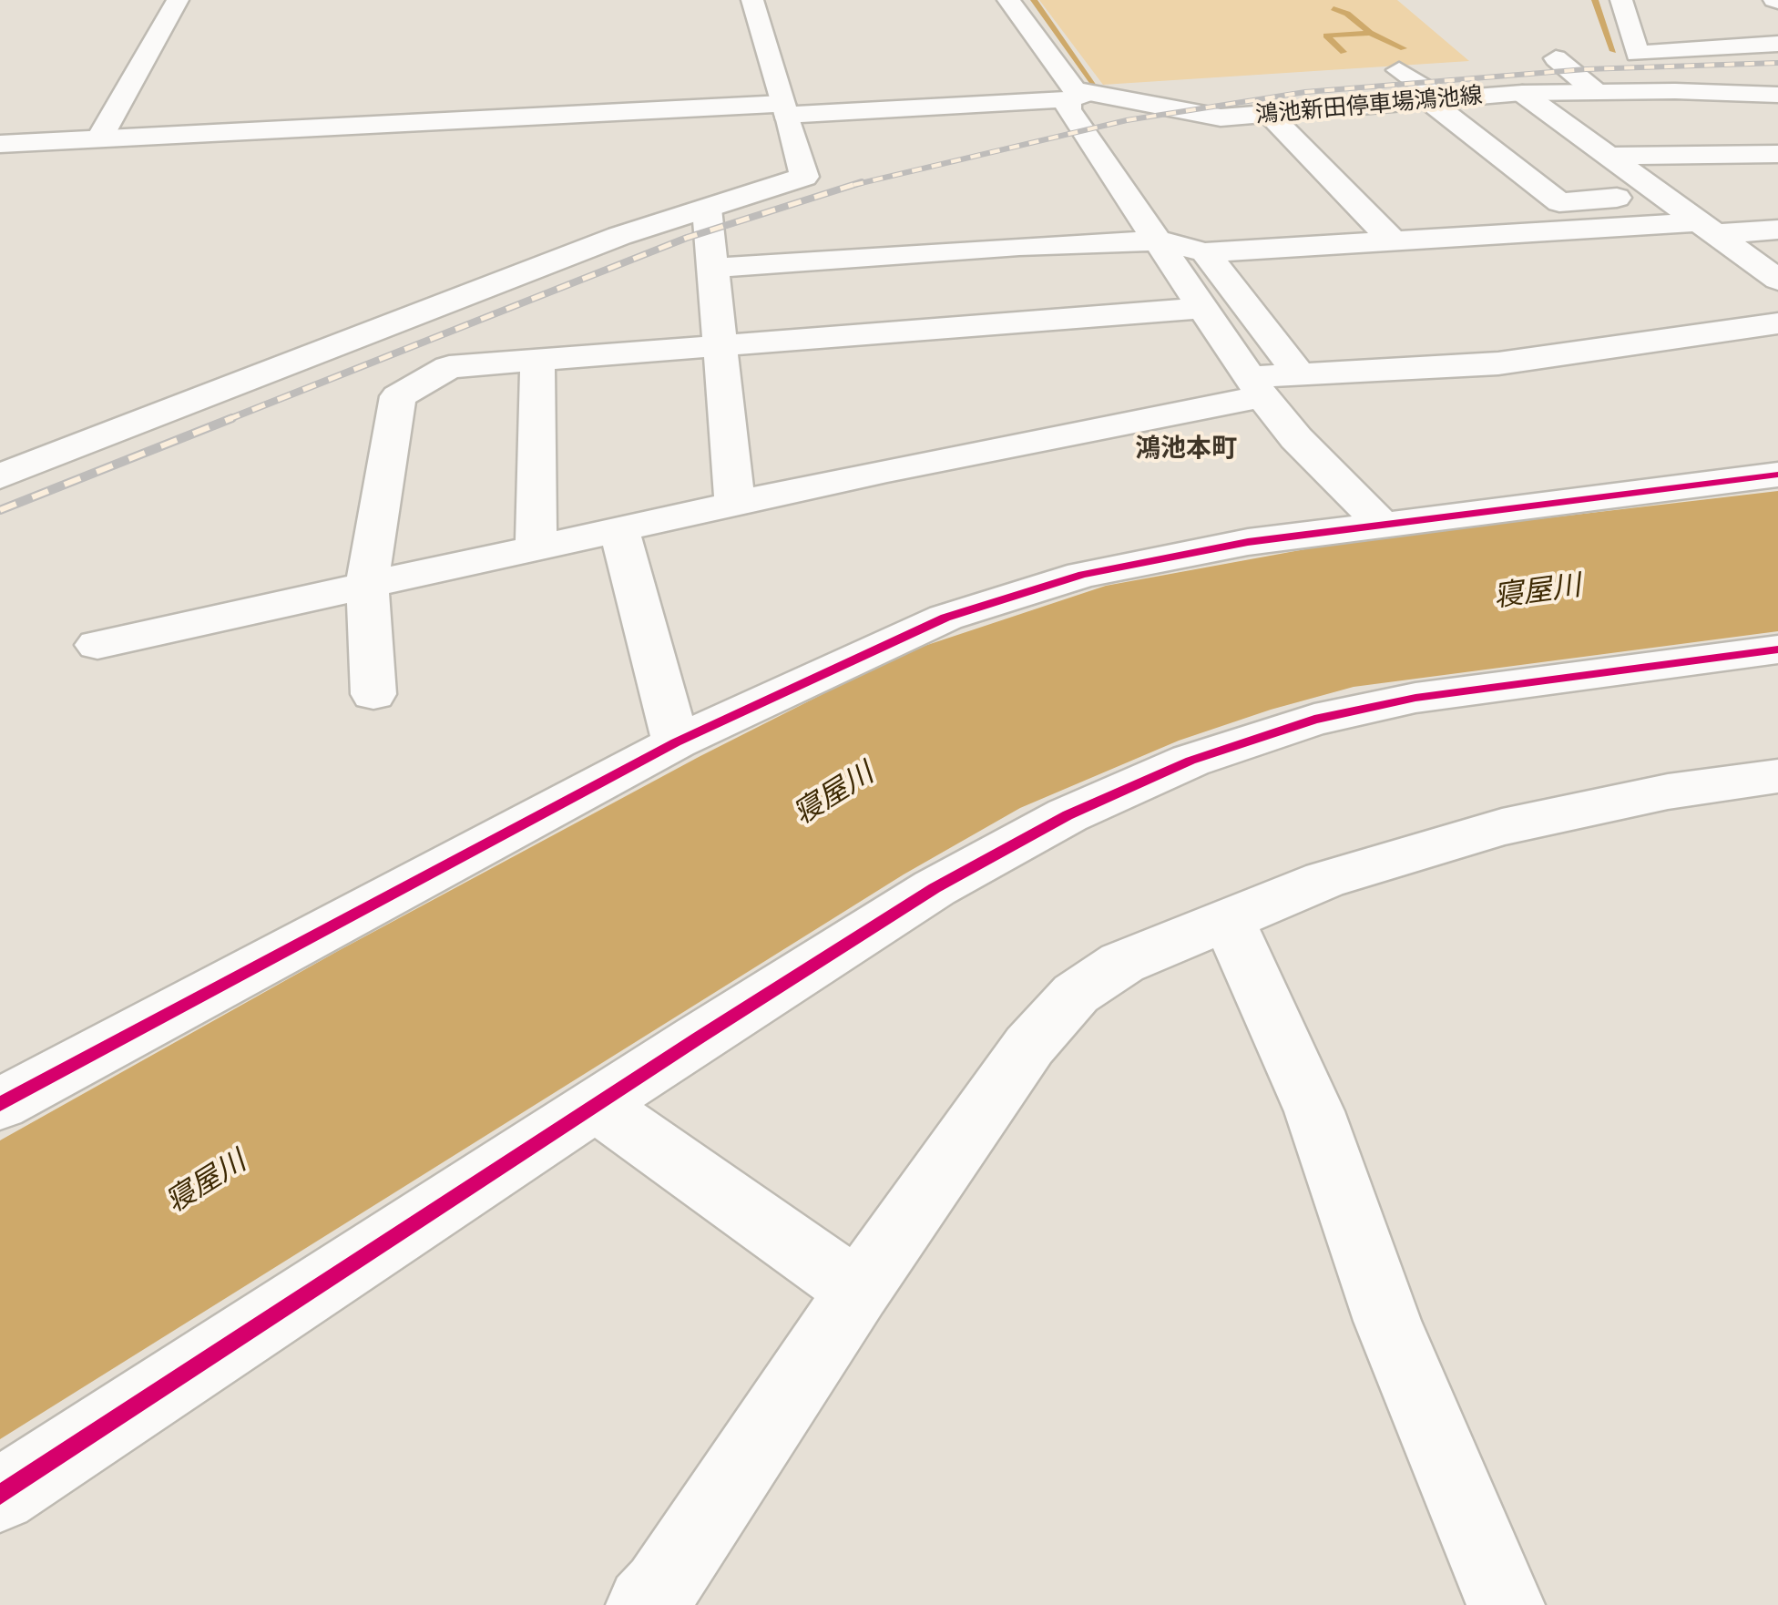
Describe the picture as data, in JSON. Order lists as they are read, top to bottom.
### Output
{
  "streets": {
    "street": ["鴻池新田停車場鴻池線"]
  },
  "districts": ["鴻池本町"],
  "water": ["寝屋川"]
}
